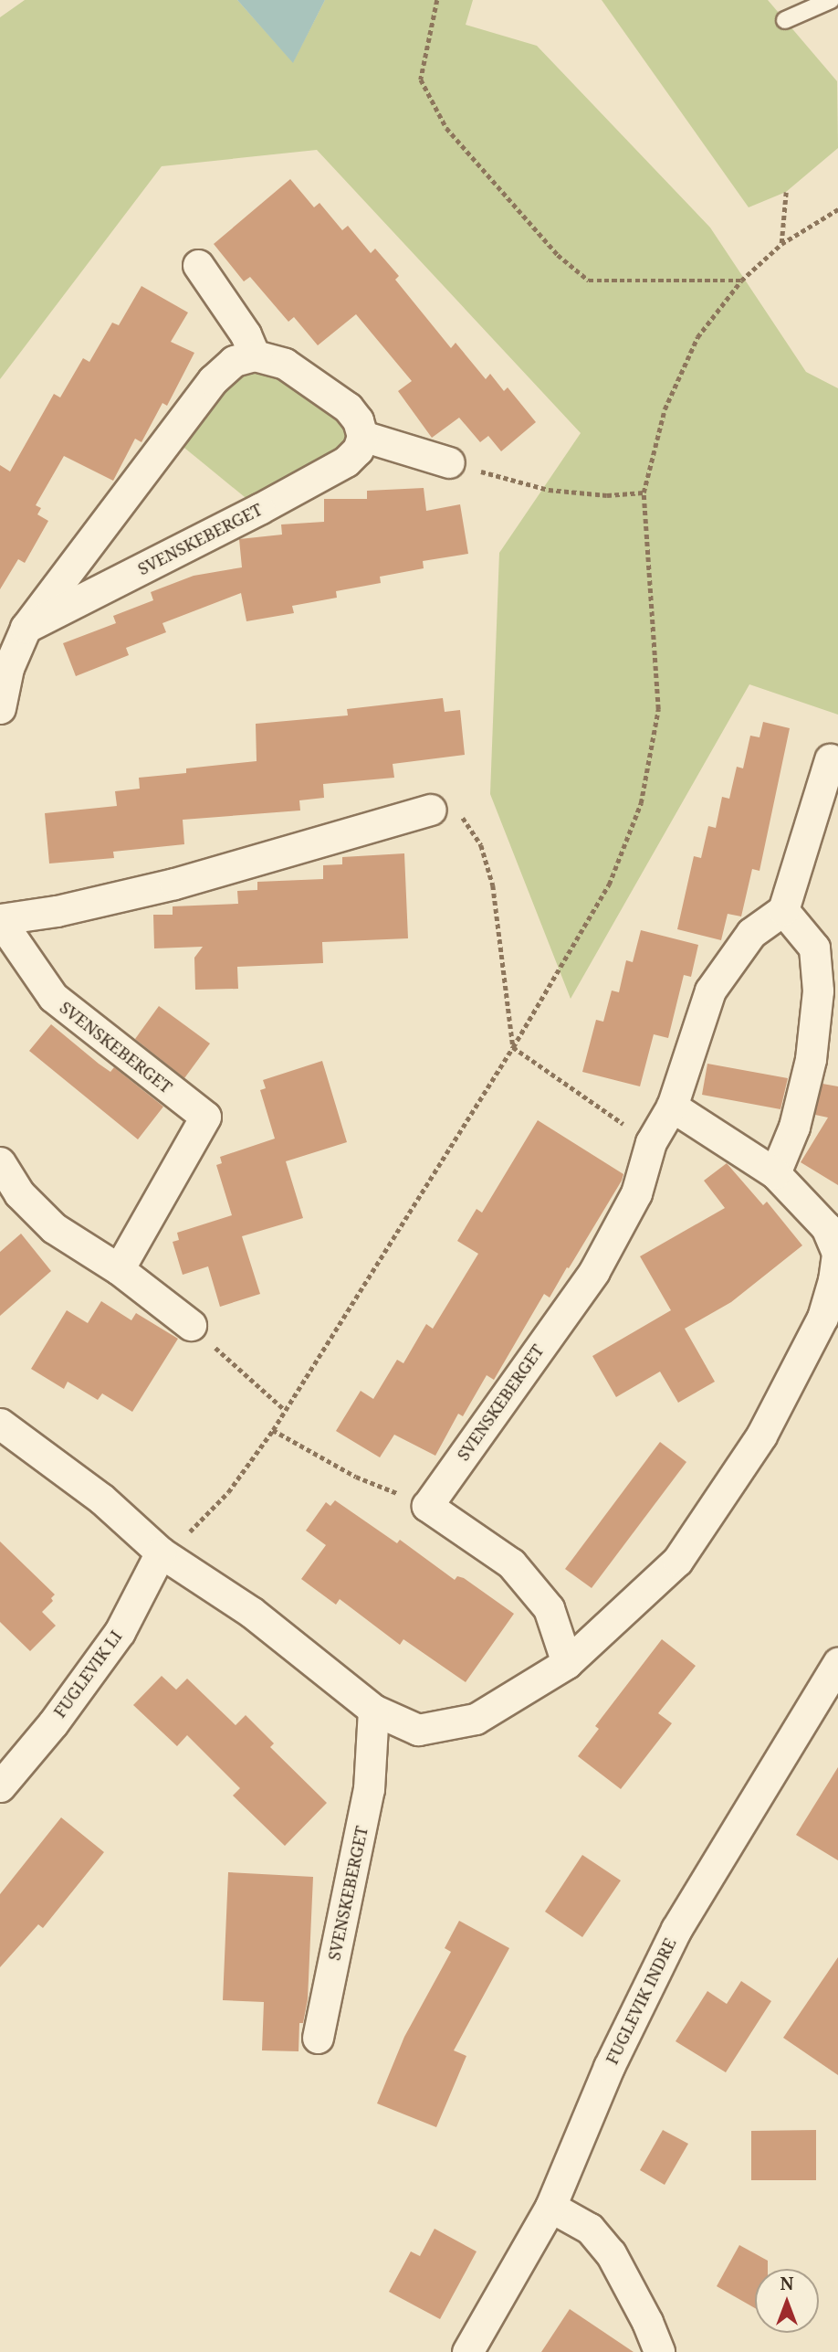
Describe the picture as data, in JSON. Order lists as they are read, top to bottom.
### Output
{
  "streets": {
    "street": ["SVENSKEBERGET", "FUGLEVIK LI", "FUGLEVIK INDRE"]
  },
  "north": "top"
}
